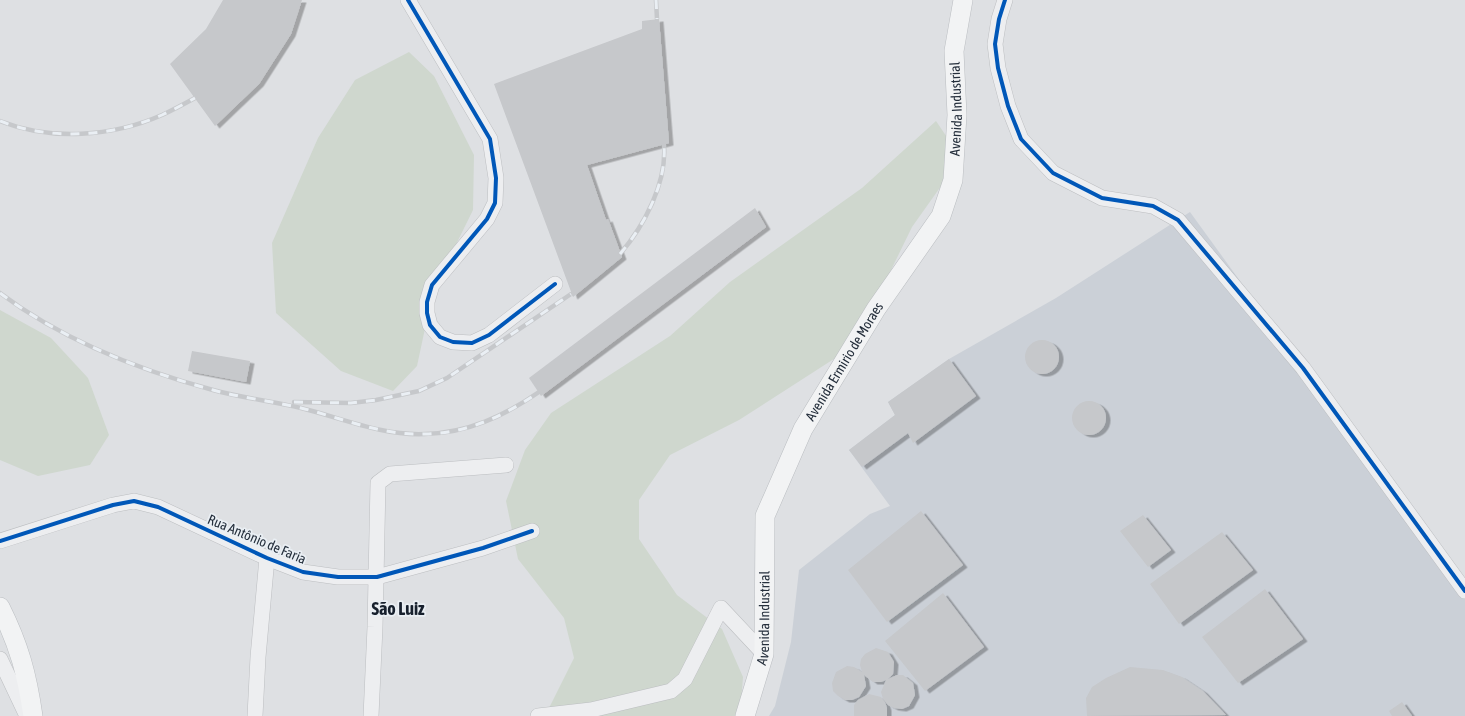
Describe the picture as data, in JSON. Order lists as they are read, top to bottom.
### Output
{
  "streets": {
    "main road": ["Avenida Industrial", "Avenida Ermirio de Moraes"],
    "street": ["Rua Antônio de Faria"]
  },
  "crossings": [
    ["Avenida Industrial", "Avenida Ermirio de Moraes"]
  ],
  "districts": ["São Luiz"]
}
